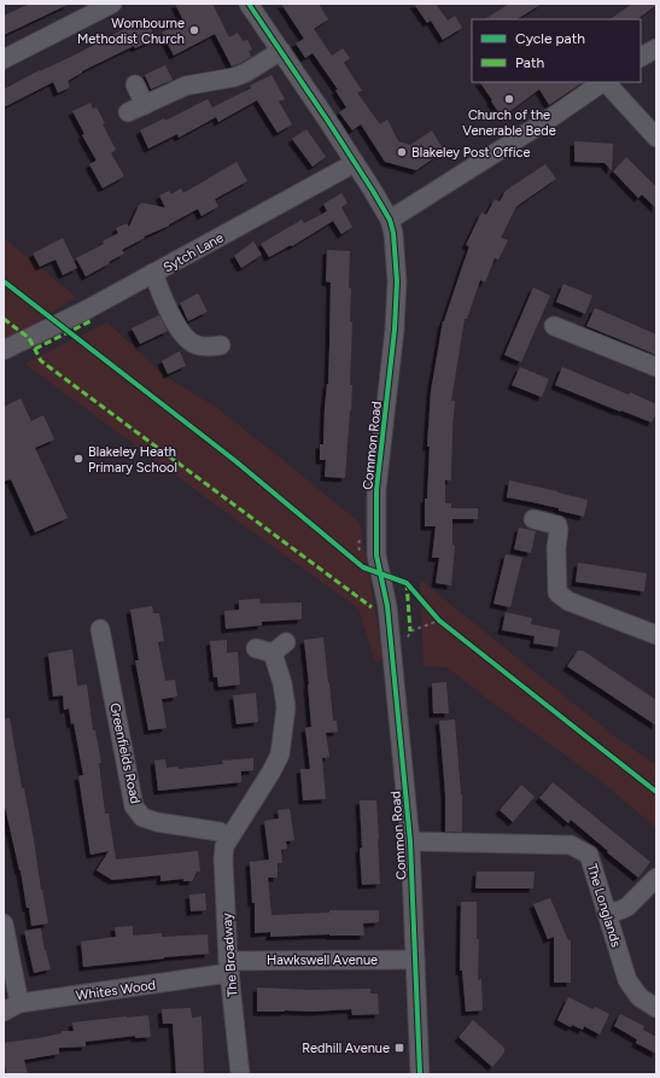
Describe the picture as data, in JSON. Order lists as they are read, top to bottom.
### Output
{
  "streets": {
    "street": [
      "Sytch Lane",
      "Common Road",
      "Greenfields Road",
      "The Longlands",
      "The Broadway",
      "Hawkswell Avenue",
      "Whites Wood"
    ]
  },
  "crossings": [
    ["Sytch Lane", "Common Road"],
    ["Common Road", "The Longlands"],
    ["Common Road", "Hawkswell Avenue"],
    ["Greenfields Road", "The Broadway"],
    ["The Broadway", "Hawkswell Avenue"],
    ["The Broadway", "Whites Wood"],
    ["Hawkswell Avenue", "Whites Wood"]
  ],
  "places": {
    "other": [
      "Wombourne Methodist Church",
      "Church of the Venerable Bede",
      "Blakeley Post Office",
      "Blakeley Heath Primary School"
    ],
    "transit": ["Redhill Avenue"]
  },
  "legend": ["Cycle path", "Path"]
}
